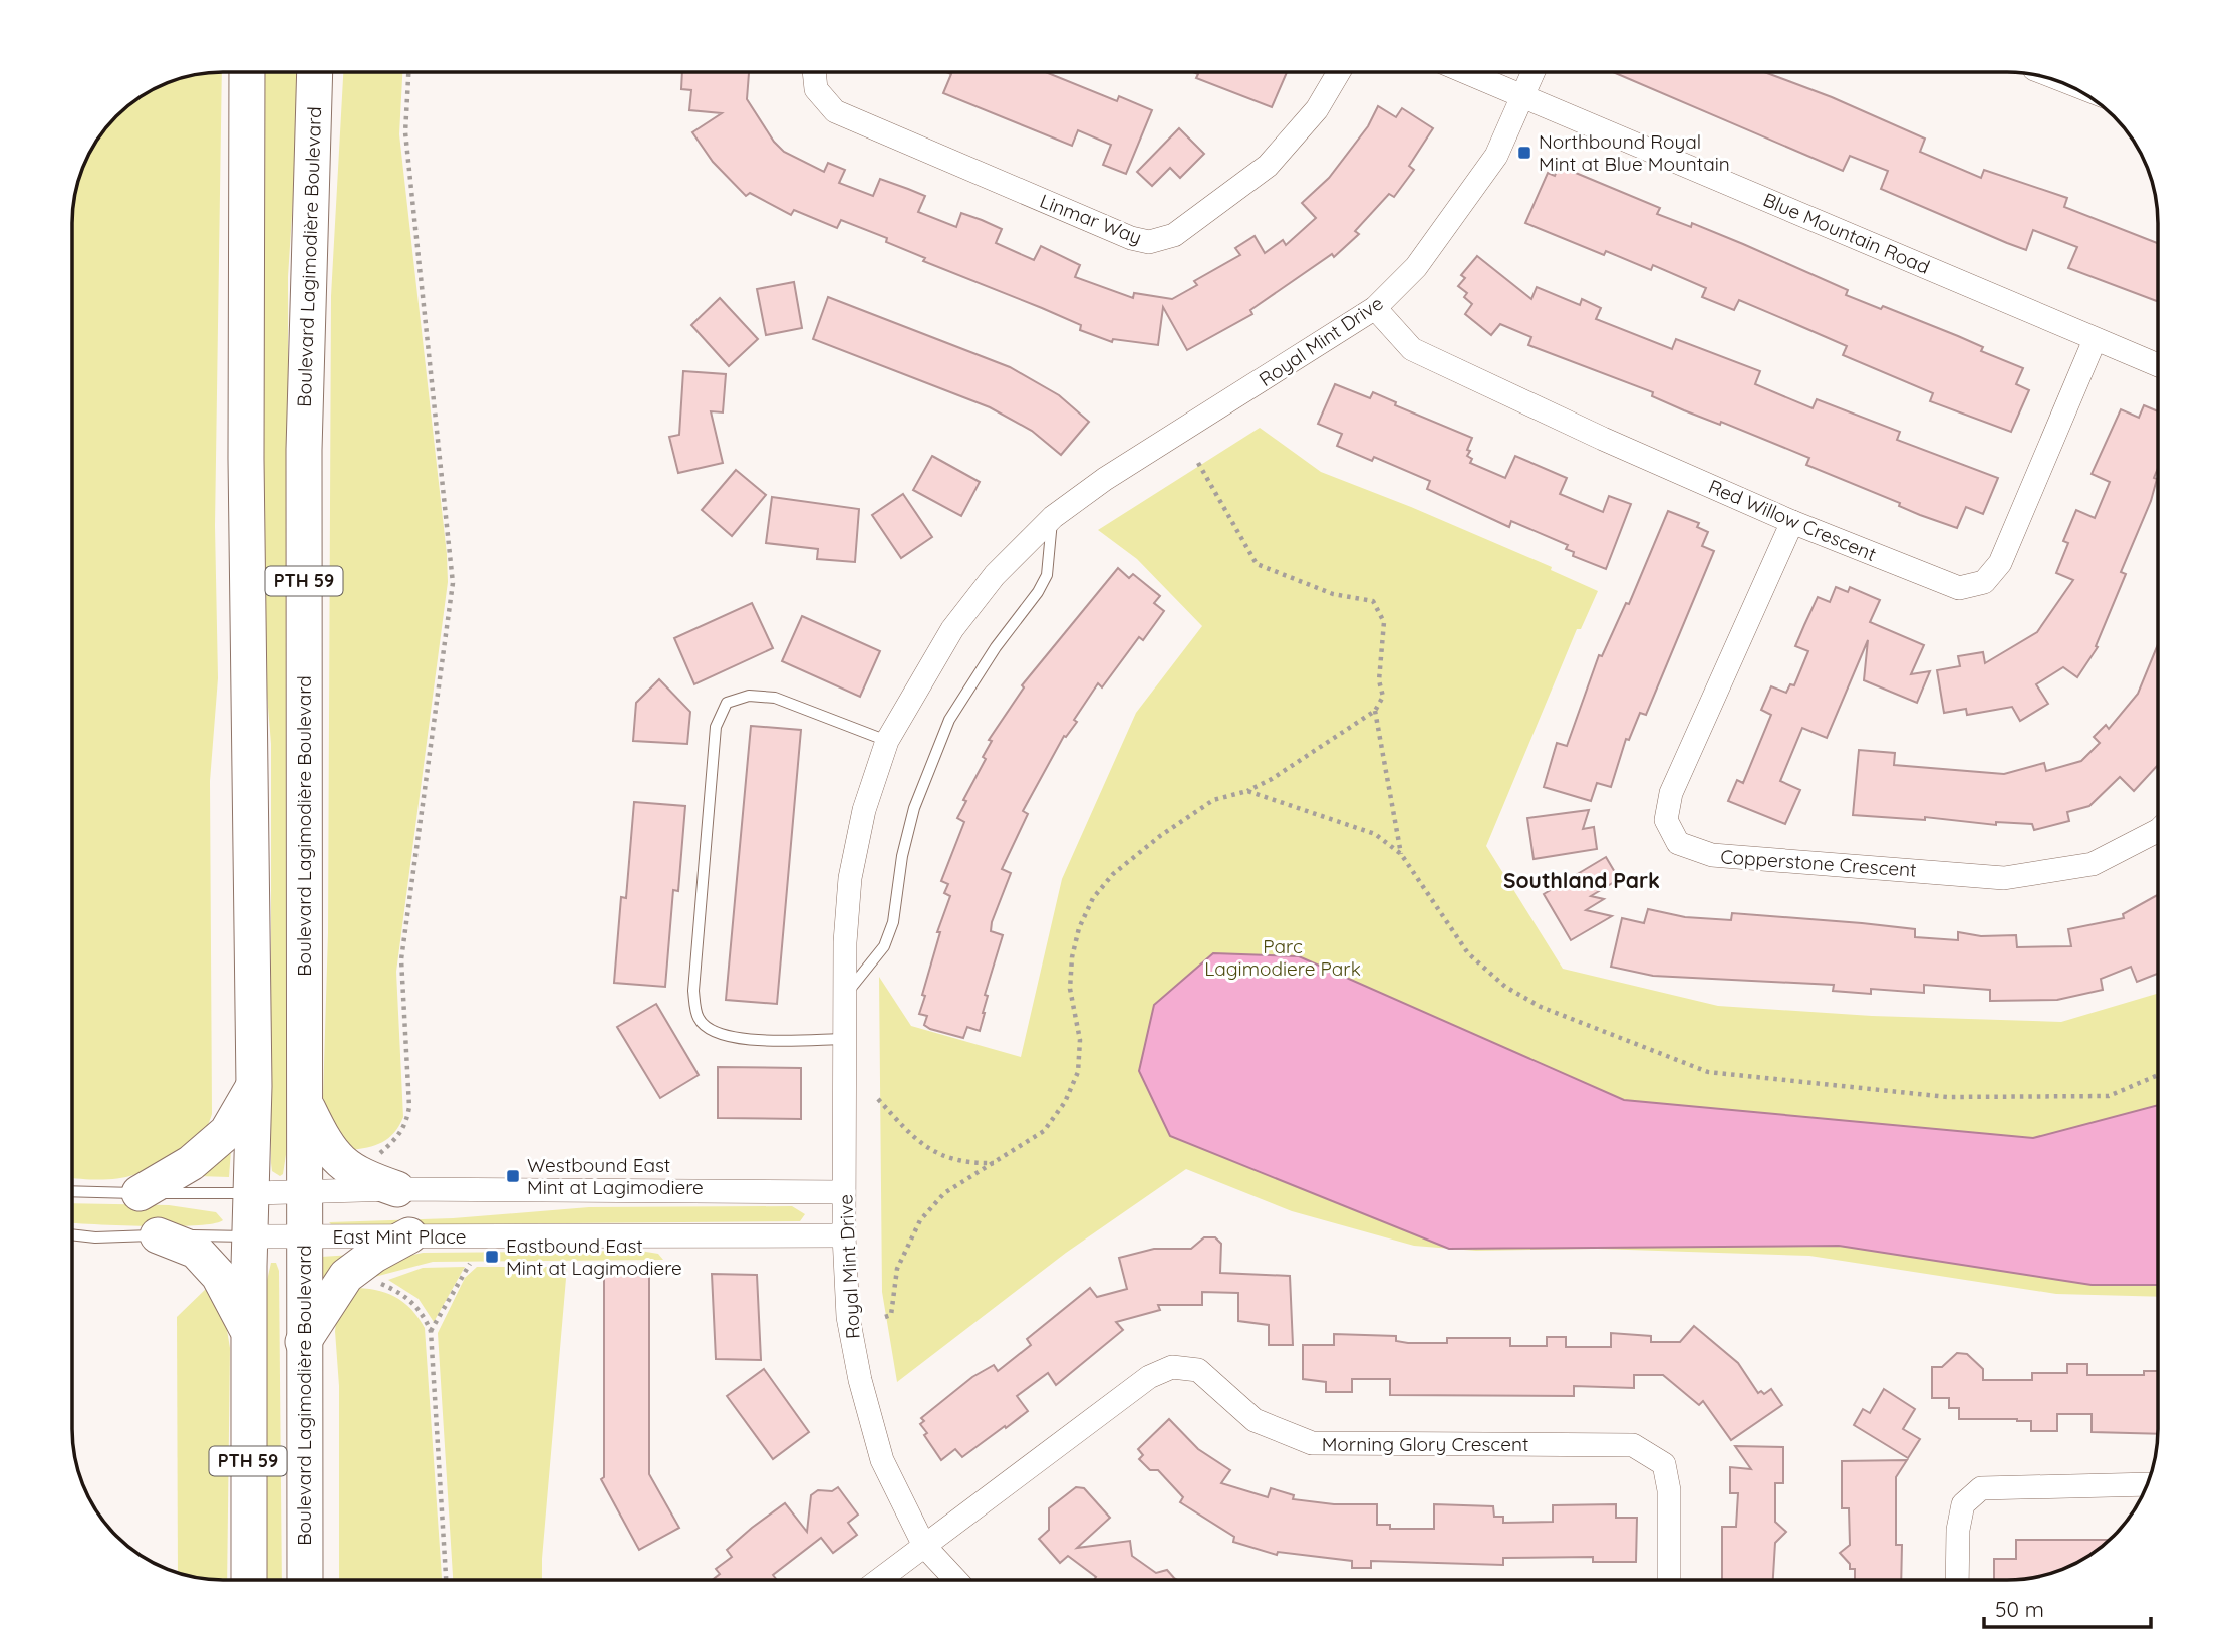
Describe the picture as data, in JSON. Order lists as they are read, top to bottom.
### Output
{
  "streets": {
    "main road": ["Boulevard Lagimodière Boulevard", "PTH 59"],
    "street": [
      "Linmar Way",
      "Blue Mountain Road",
      "Royal Mint Drive",
      "Red Willow Crescent",
      "Copperstone Crescent",
      "East Mint Place",
      "Morning Glory Crescent"
    ]
  },
  "crossings": [
    ["Blue Mountain Road", "Royal Mint Drive"],
    ["Blue Mountain Road", "Red Willow Crescent"],
    ["Boulevard Lagimodière Boulevard", "East Mint Place"],
    ["Royal Mint Drive", "Red Willow Crescent"],
    ["Royal Mint Drive", "East Mint Place"],
    ["Royal Mint Drive", "Morning Glory Crescent"],
    ["Red Willow Crescent", "Copperstone Crescent"],
    ["PTH 59", "East Mint Place"]
  ],
  "districts": ["Southland Park"],
  "parks": ["Parc Lagimodiere Park"],
  "places": {
    "transit": ["Northbound Royal Mint at Blue Mountain", "Westbound East Mint at Lagimodiere", "Eastbound East Mint at Lagimodiere"]
  },
  "scale_bar": "50 m"
}
